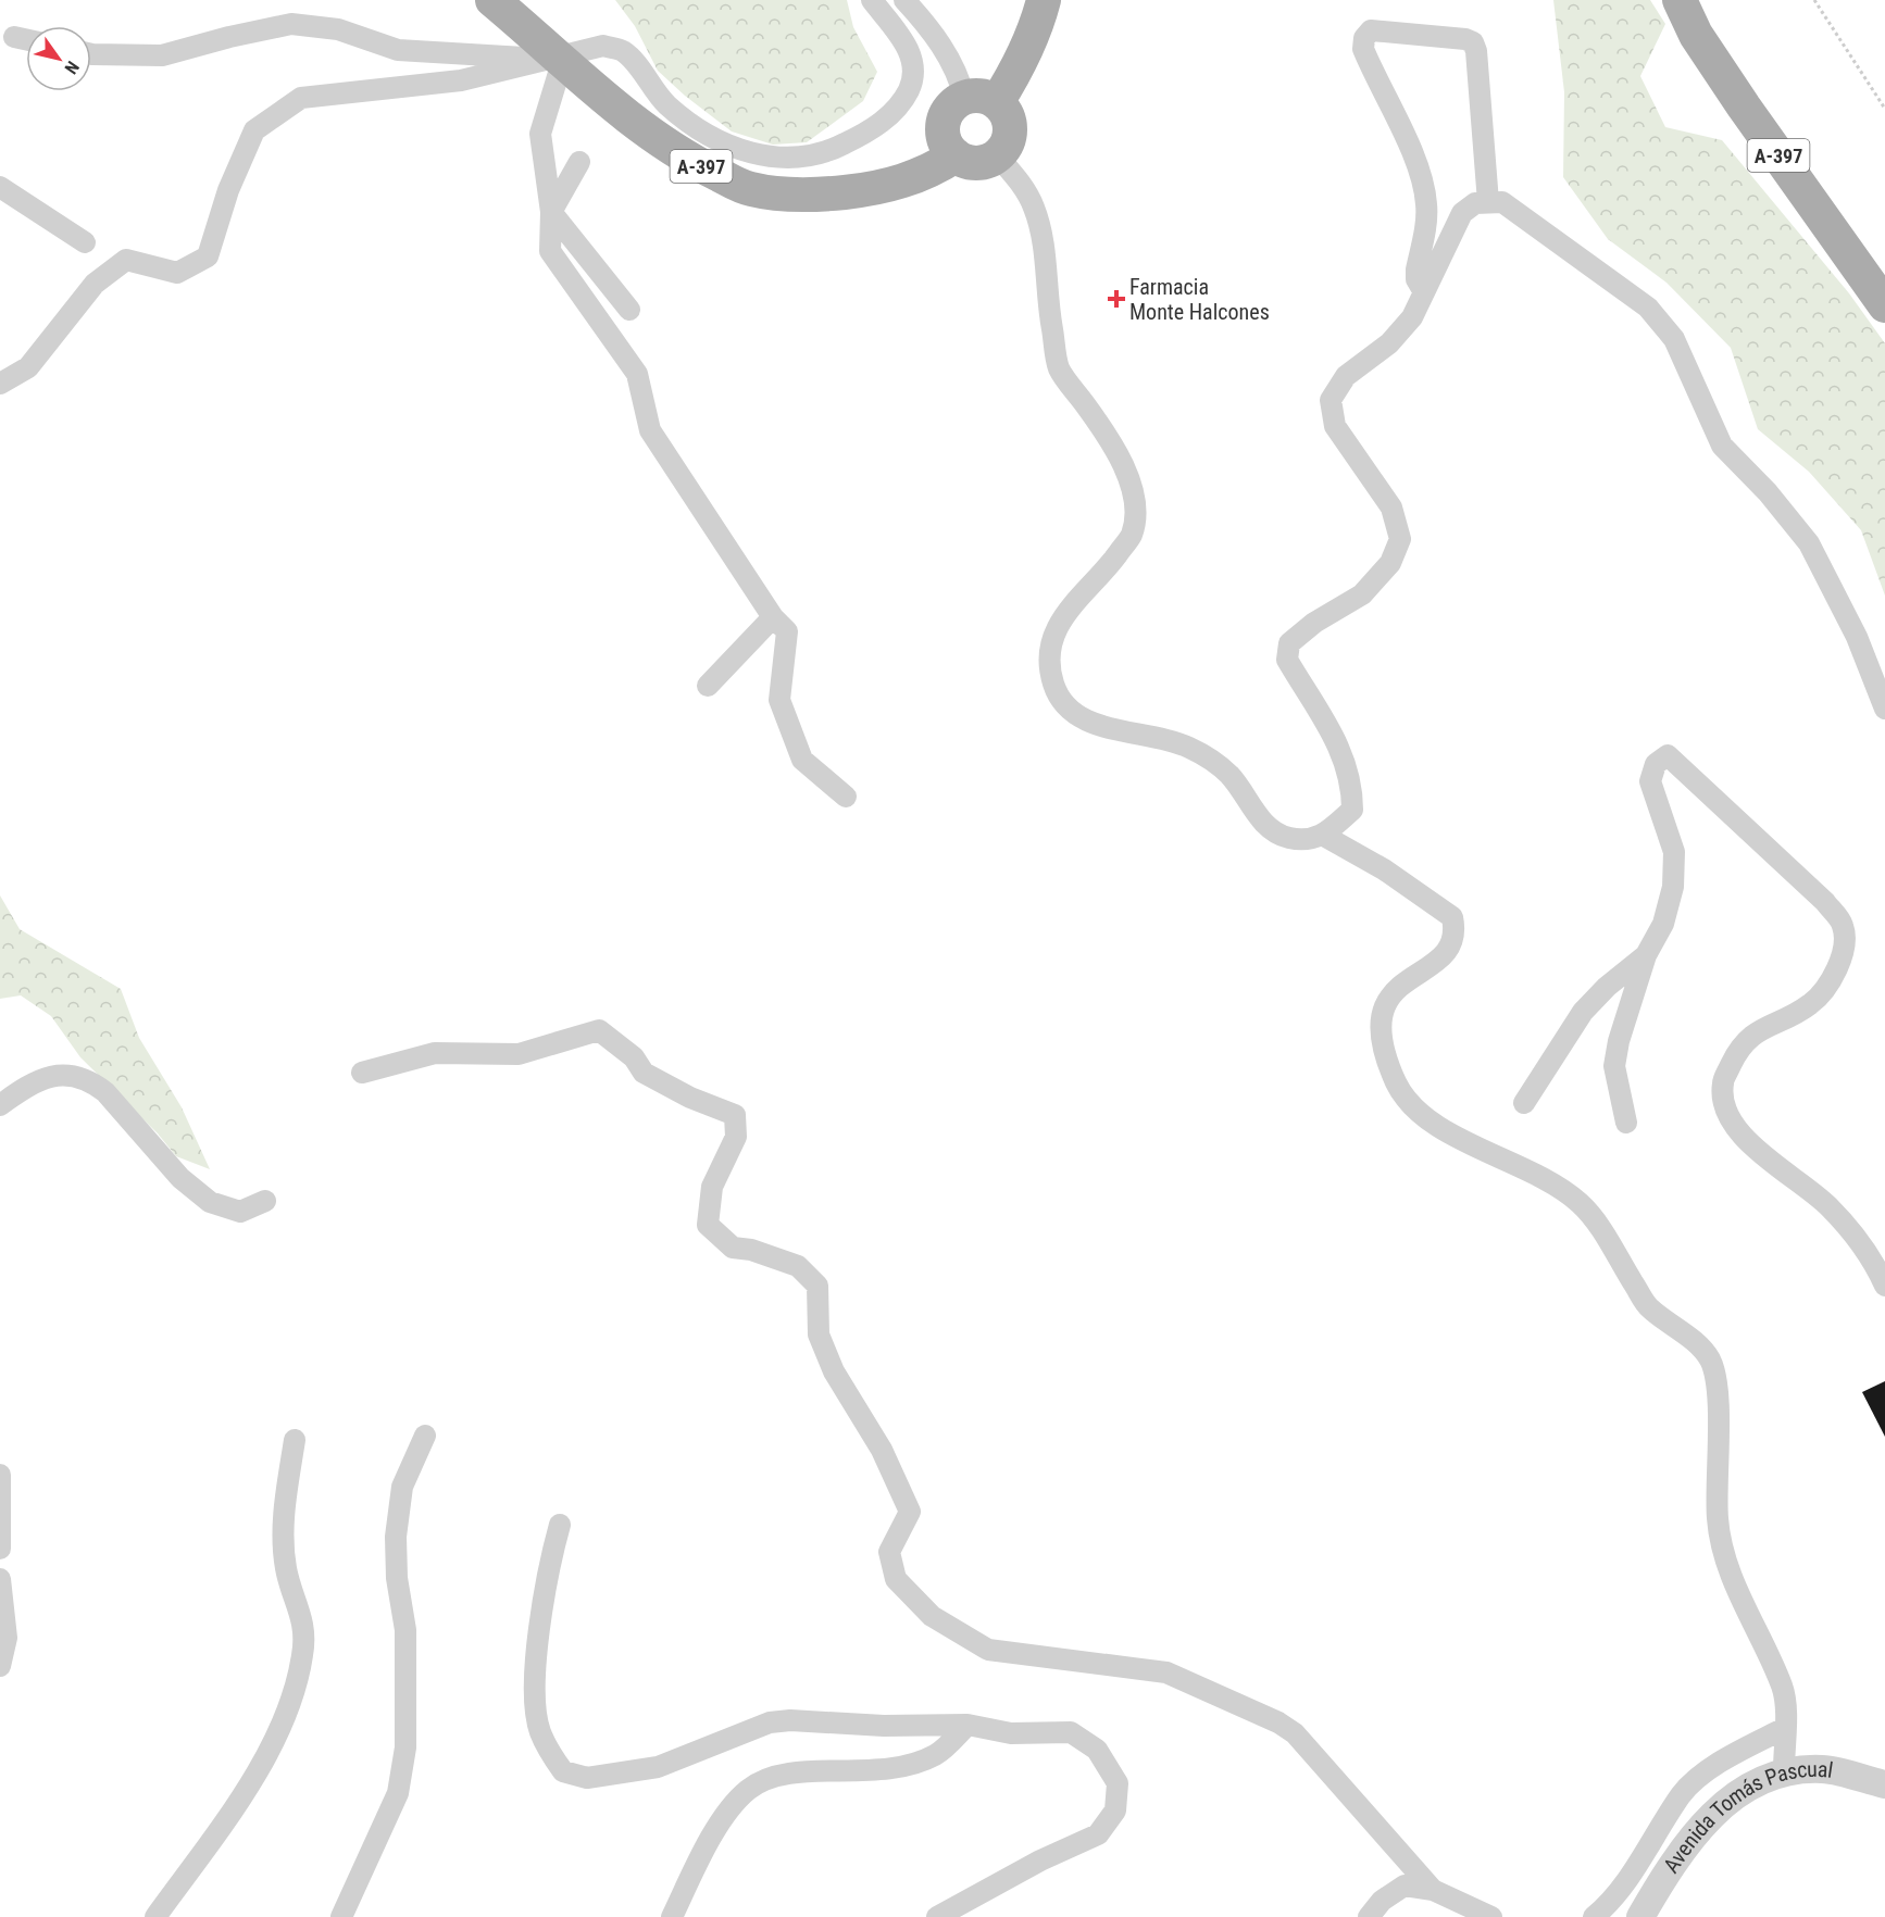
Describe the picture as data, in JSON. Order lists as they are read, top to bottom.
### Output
{
  "streets": {
    "main road": ["A-397"],
    "street": ["Avenida Tomás Pascual"]
  },
  "places": {
    "health": ["Farmacia Monte Halcones"]
  },
  "north": "bottom right"
}
